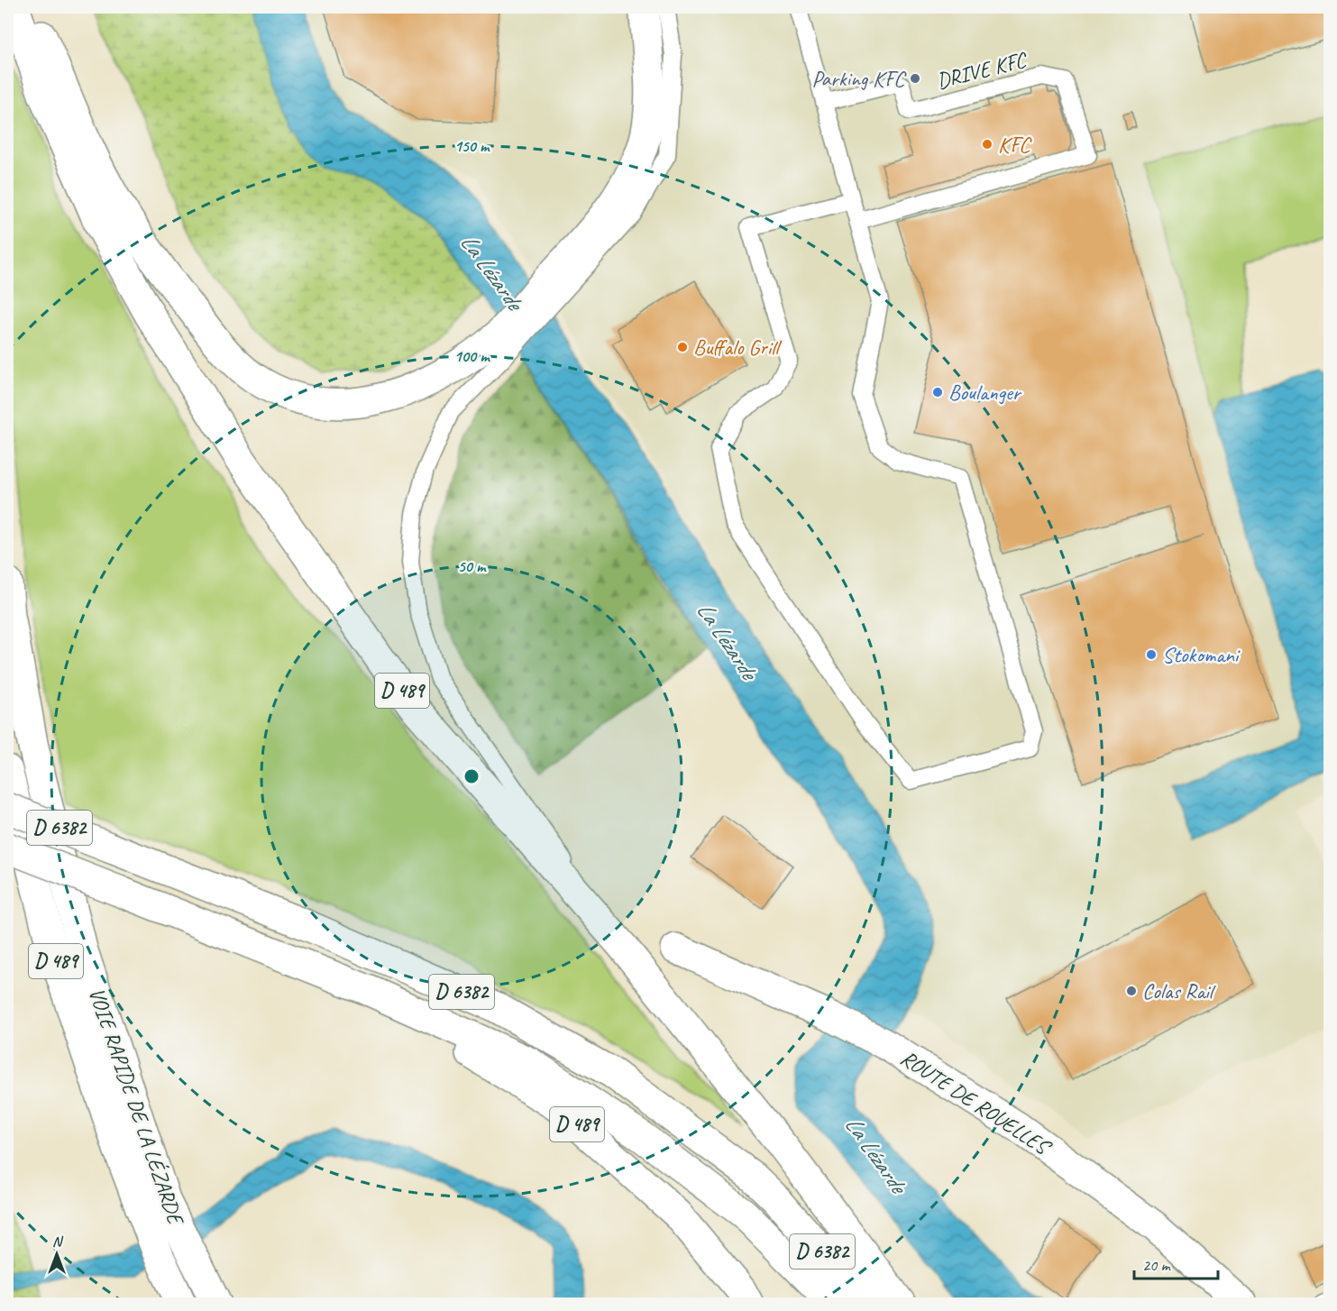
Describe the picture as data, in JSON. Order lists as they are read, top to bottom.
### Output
{
  "streets": {
    "main road": [
      "D 489",
      "D 6382",
      "ROUTE DE ROUELLES",
      "VOIE RAPIDE DE LA LÉZARDE"
    ],
    "lane": ["DRIVE KFC"]
  },
  "crossings": [
    ["D 489", "D 6382"]
  ],
  "water": ["La Lézarde"],
  "places": [
    "Parking KFC",
    "KFC",
    "Buffalo Grill",
    "Boulanger",
    "Stokomani",
    "Colas Rail"
  ],
  "scale_bar": "20 m",
  "north": "top",
  "rings": ["150 m", "100 m", "50 m"]
}
